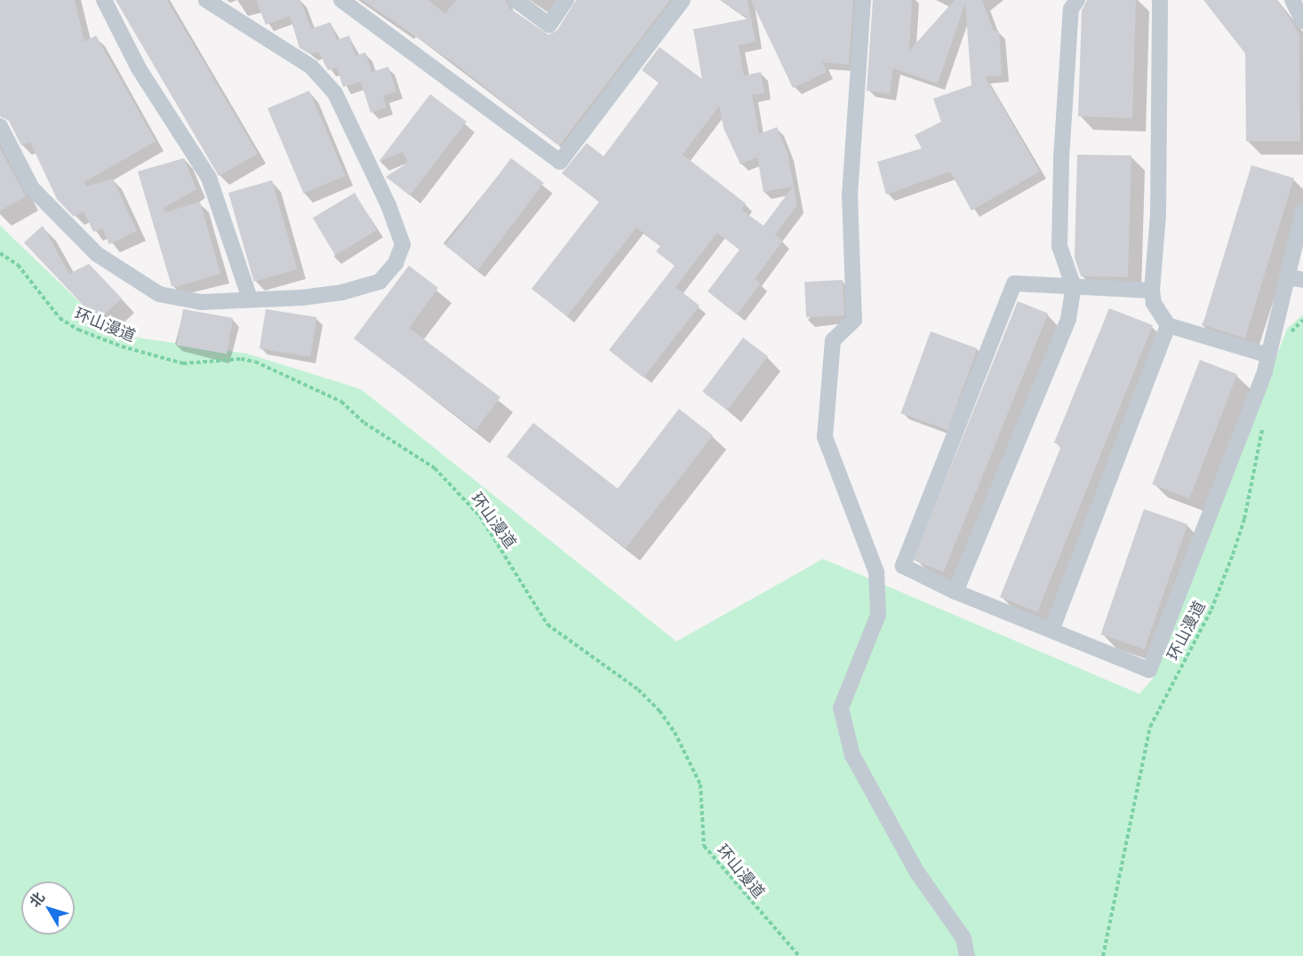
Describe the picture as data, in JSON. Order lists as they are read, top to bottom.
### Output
{
  "streets": {
    "path": ["环山漫道"]
  },
  "north": "top left"
}
